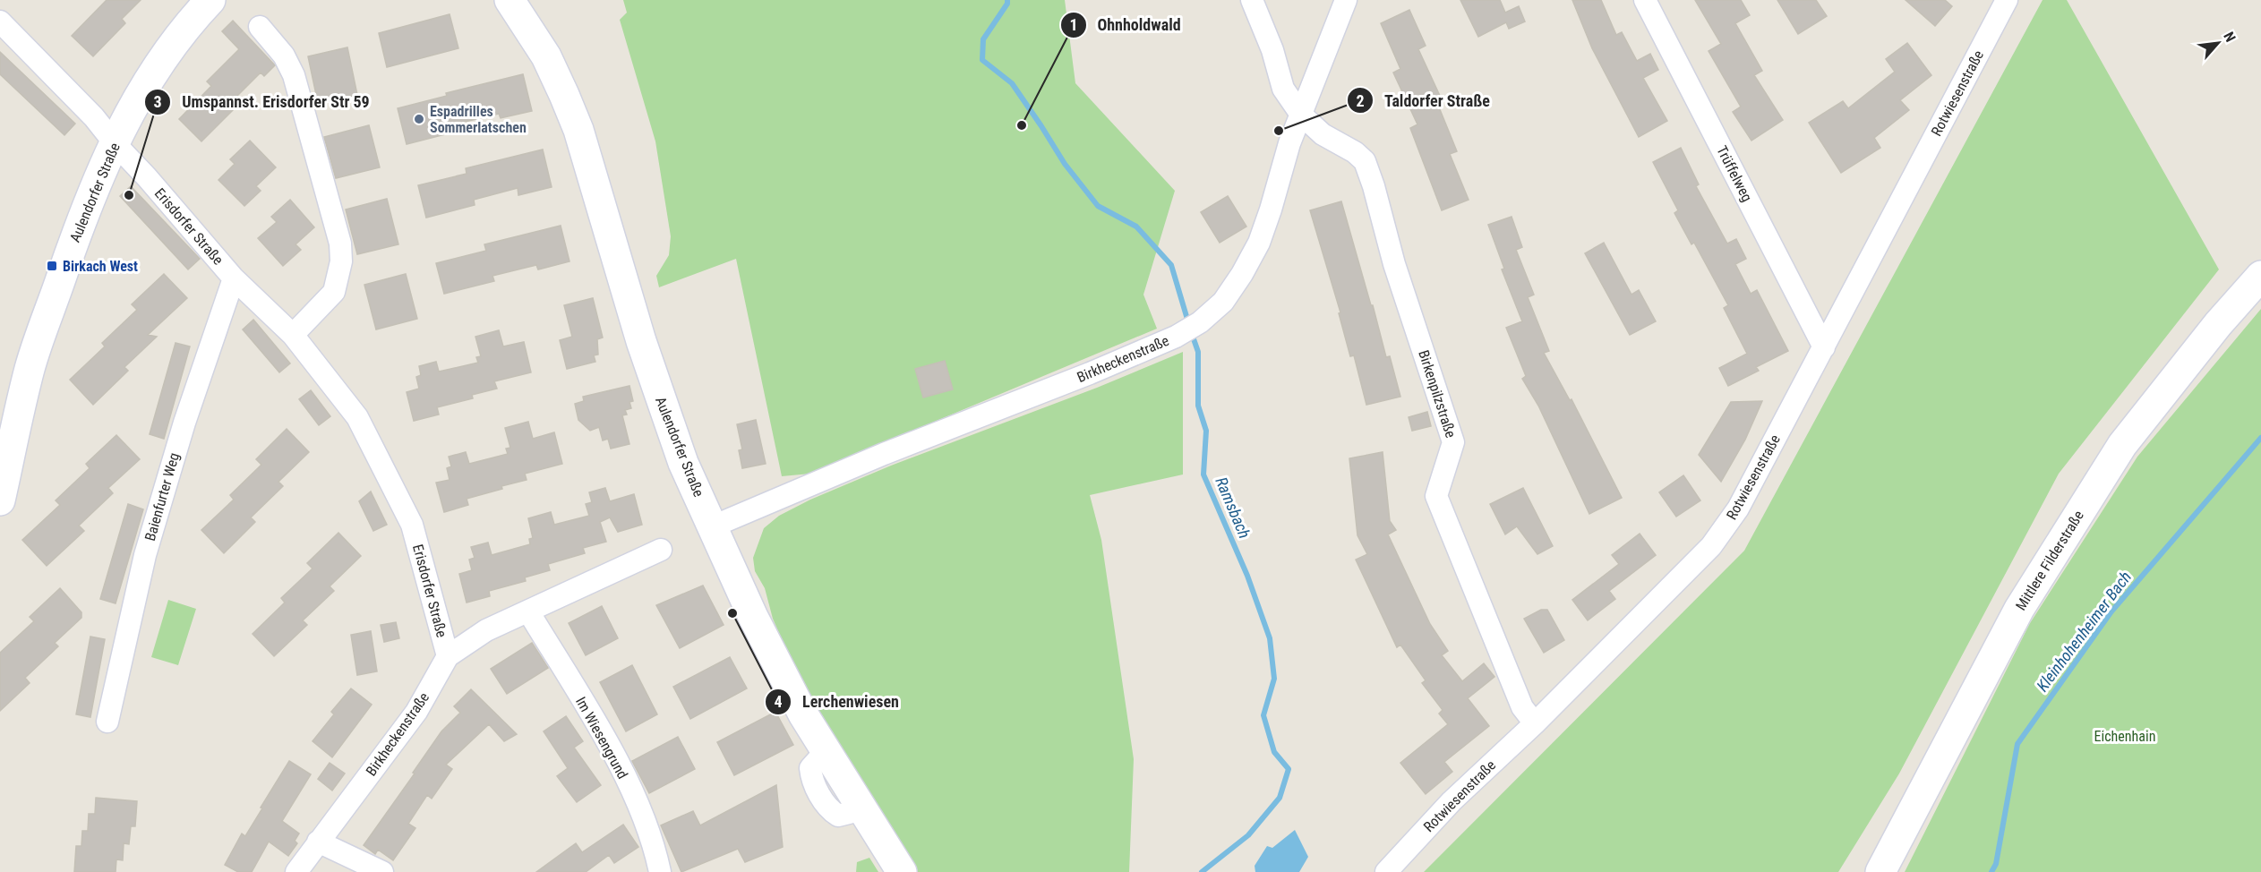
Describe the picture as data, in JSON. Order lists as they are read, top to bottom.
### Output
{
  "streets": {
    "main road": ["Aulendorfer Straße", "Mittlere Filderstraße"],
    "street": [
      "Rotwiesenstraße",
      "Trüffelweg",
      "Erisdorfer Straße",
      "Birkheckenstraße",
      "Birkenpilzstraße",
      "Baienfurter Weg",
      "Im Wiesengrund"
    ]
  },
  "crossings": [
    ["Rotwiesenstraße", "Trüffelweg"],
    ["Rotwiesenstraße", "Birkenpilzstraße"],
    ["Aulendorfer Straße", "Erisdorfer Straße"],
    ["Aulendorfer Straße", "Birkheckenstraße"],
    ["Erisdorfer Straße", "Birkheckenstraße"],
    ["Erisdorfer Straße", "Baienfurter Weg"],
    ["Birkheckenstraße", "Birkenpilzstraße"],
    ["Birkheckenstraße", "Im Wiesengrund"]
  ],
  "water": ["Ramsbach", "Kleinhohenheimer Bach"],
  "parks": ["Eichenhain"],
  "places": {
    "other": [
      "Espadrilles Sommerlatschen",
      "Ohnholdwald",
      "Taldorfer Straße",
      "Umspannst. Erisdorfer Str 59",
      "Lerchenwiesen"
    ],
    "transit": ["Birkach West"]
  },
  "north": "top right"
}
